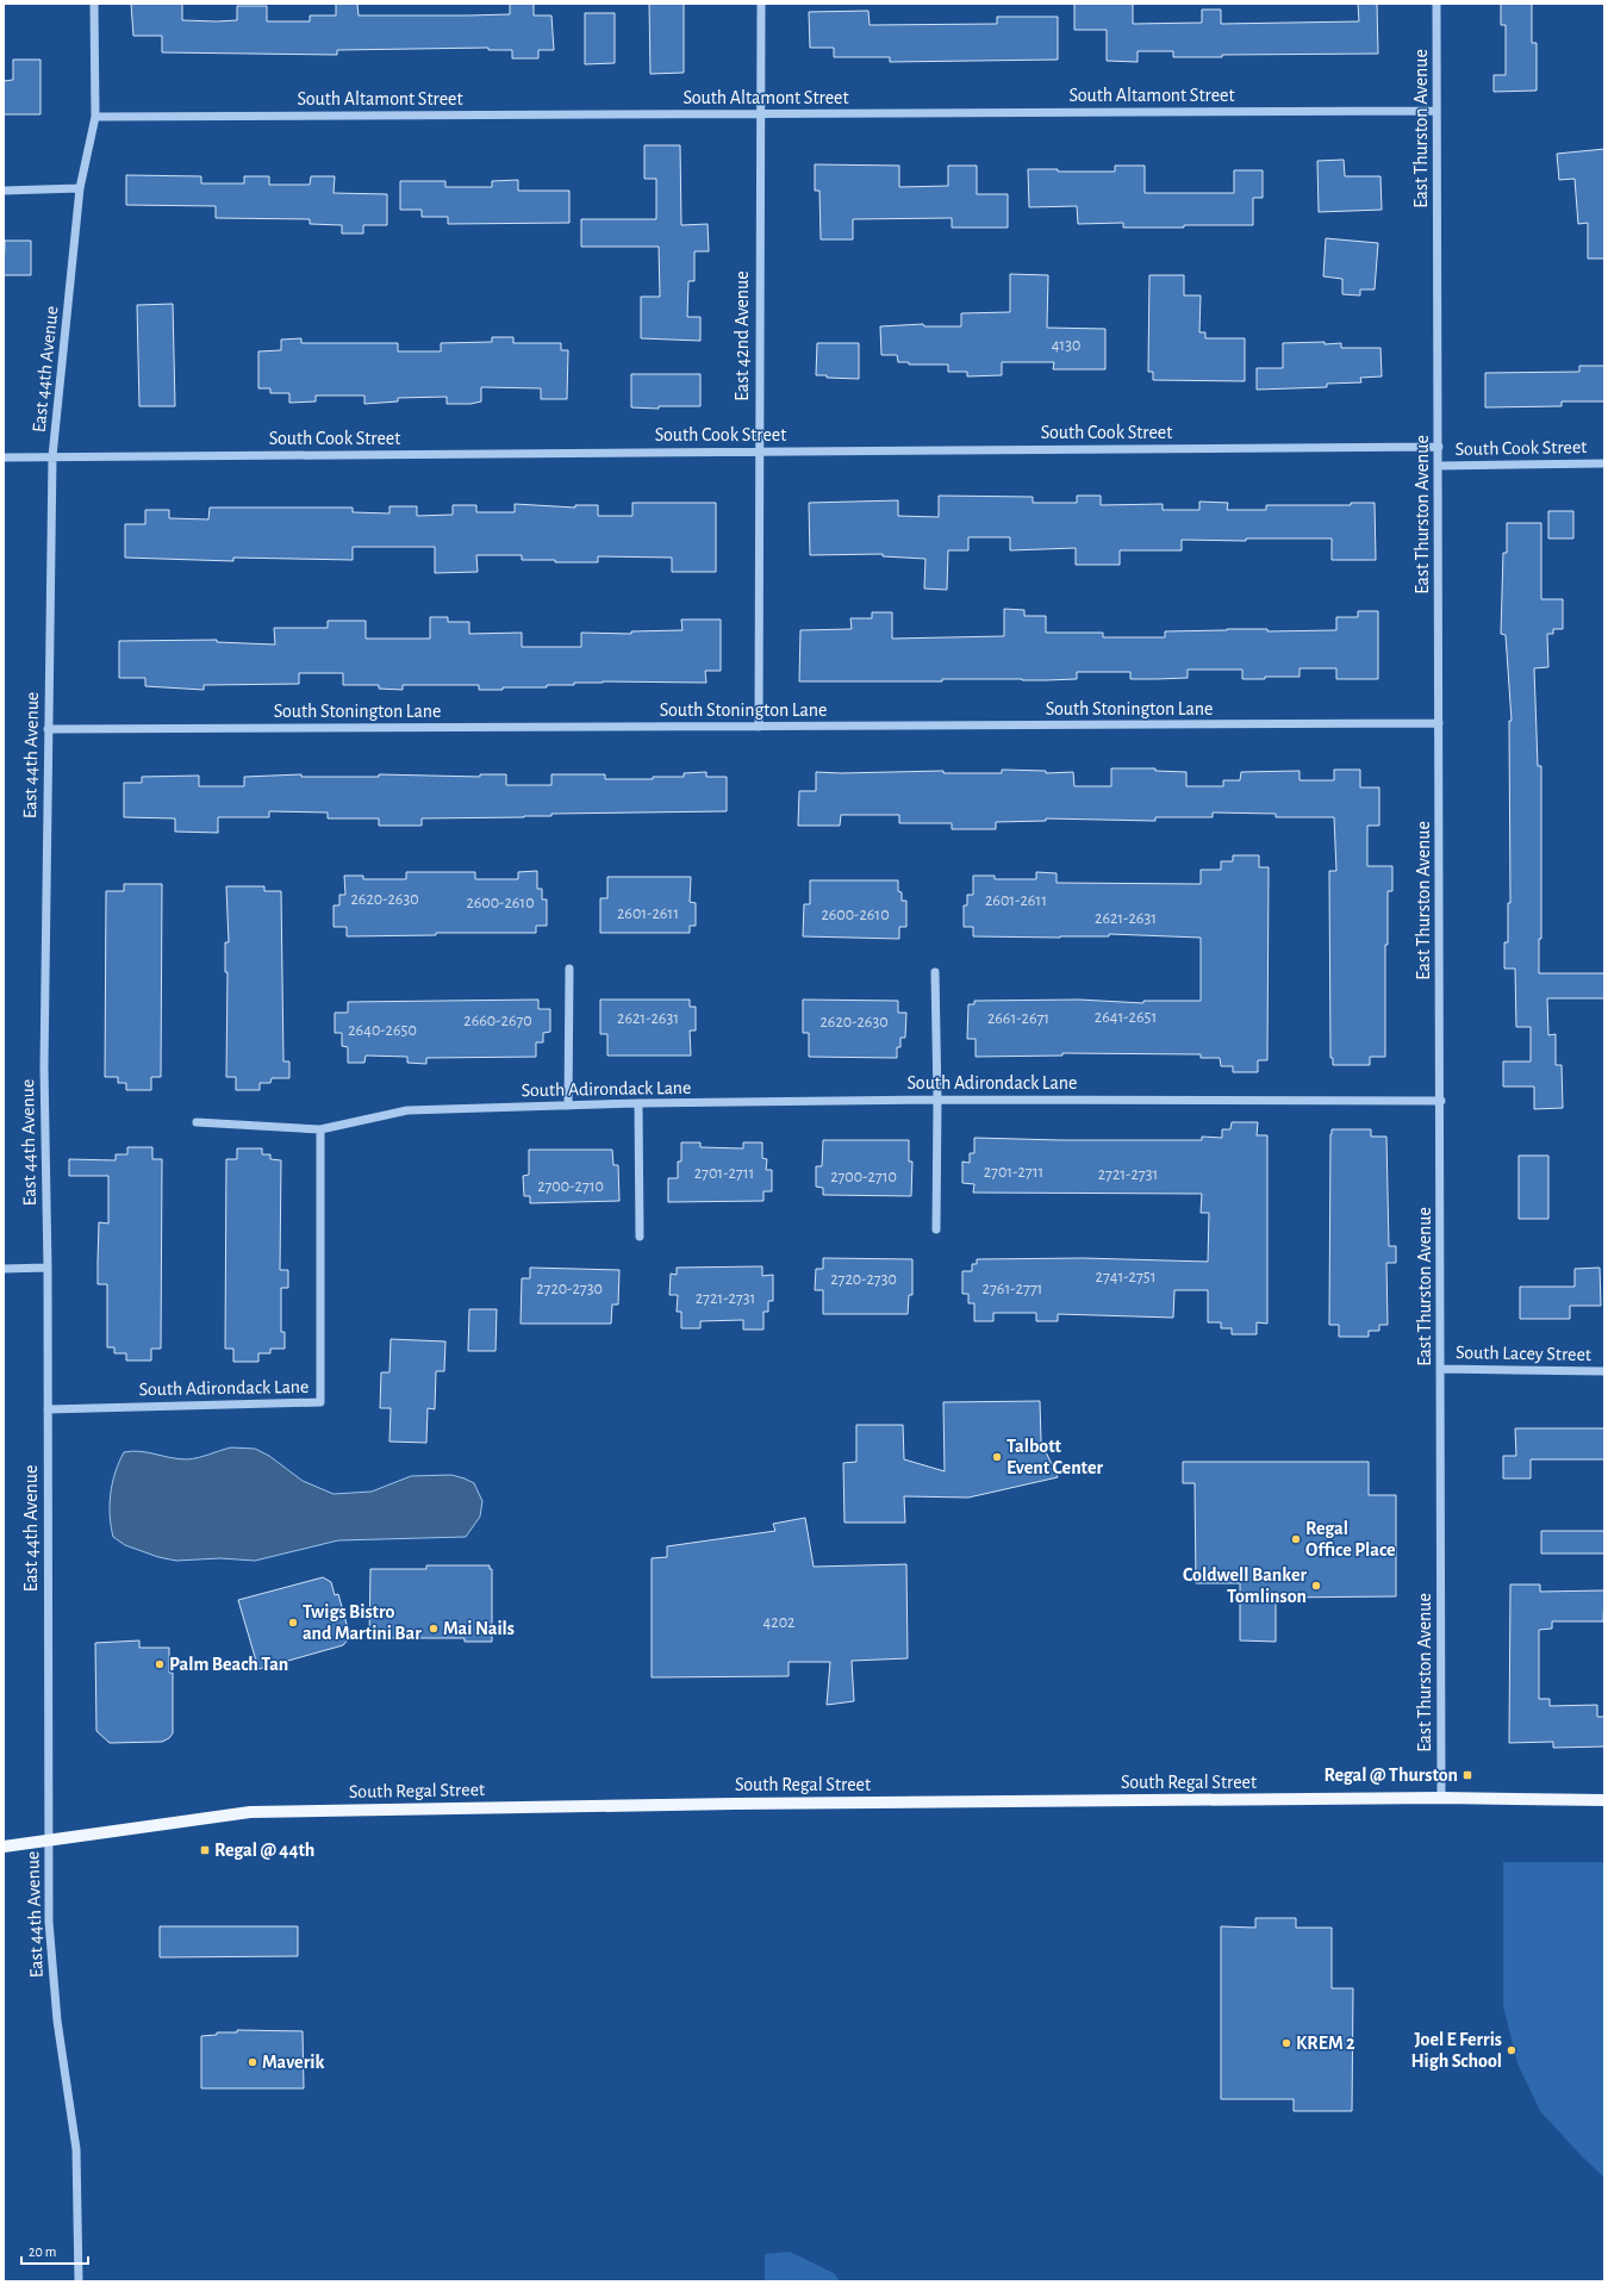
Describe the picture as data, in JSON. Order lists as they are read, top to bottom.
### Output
{
  "streets": {
    "main road": ["South Regal Street"],
    "street": [
      "South Altamont Street",
      "East Thurston Avenue",
      "East 42nd Avenue",
      "East 44th Avenue",
      "South Cook Street",
      "South Stonington Lane",
      "South Adirondack Lane",
      "South Lacey Street"
    ]
  },
  "crossings": [
    ["South Altamont Street", "East Thurston Avenue"],
    ["South Altamont Street", "East 42nd Avenue"],
    ["South Altamont Street", "East 44th Avenue"],
    ["East Thurston Avenue", "South Cook Street"],
    ["East Thurston Avenue", "South Stonington Lane"],
    ["East Thurston Avenue", "South Adirondack Lane"],
    ["East Thurston Avenue", "South Lacey Street"],
    ["East Thurston Avenue", "South Regal Street"],
    ["East 42nd Avenue", "South Cook Street"],
    ["East 42nd Avenue", "South Stonington Lane"],
    ["East 44th Avenue", "South Cook Street"],
    ["East 44th Avenue", "South Stonington Lane"],
    ["East 44th Avenue", "South Adirondack Lane"],
    ["East 44th Avenue", "South Regal Street"]
  ],
  "places": {
    "other": [
      "Talbott Event Center",
      "Regal Office Place",
      "Coldwell Banker Tomlinson",
      "Twigs Bistro and Martini Bar",
      "Mai Nails",
      "Palm Beach Tan",
      "KREM 2",
      "Joel E Ferris High School",
      "Maverik"
    ],
    "transit": ["Regal @ Thurston", "Regal @ 44th"]
  },
  "house_numbers": [
    "4130",
    "2620-2630",
    "2601-2611",
    "2600-2610",
    "2601-2611",
    "2600-2610",
    "2621-2631",
    "2641-2651",
    "2621-2631",
    "2661-2671",
    "2660-2670",
    "2620-2630",
    "2640-2650",
    "2701-2711",
    "2701-2711",
    "2721-2731",
    "2700-2710",
    "2700-2710",
    "2741-2751",
    "2720-2730",
    "2720-2730",
    "2761-2771",
    "2721-2731",
    "4202"
  ],
  "scale_bar": "20 m"
}
